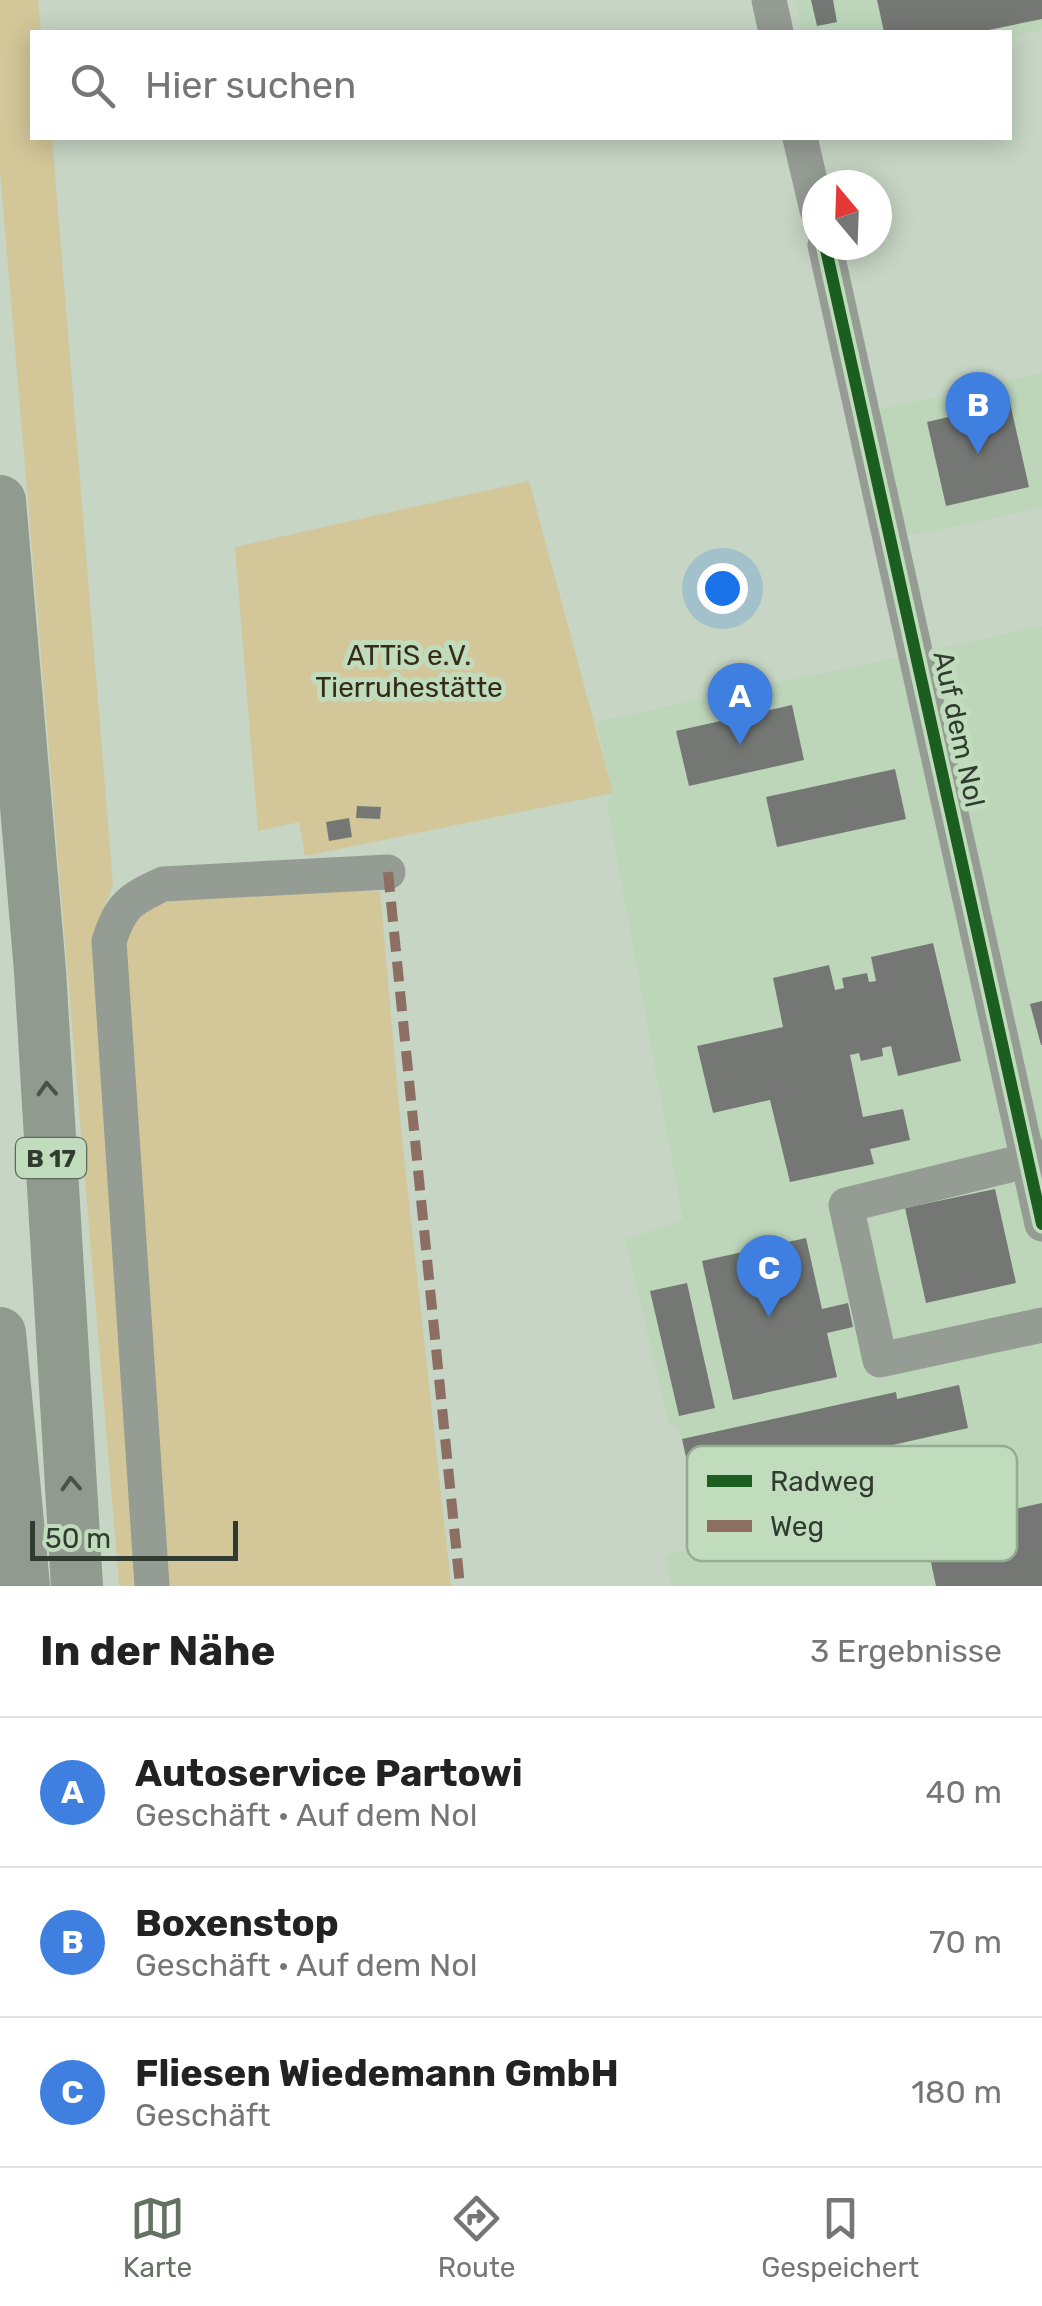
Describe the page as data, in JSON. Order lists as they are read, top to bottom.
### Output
{
  "streets": {
    "highway": ["B 17"],
    "street": ["Auf dem Nol"]
  },
  "parks": ["ATTiS e.V. Tierruhestätte"],
  "legend": ["Radweg", "Weg"],
  "scale_bar": "50 m",
  "north": "top",
  "page": {
    "search": "Hier suchen",
    "pins": ["B", "A", "C"],
    "scale": "50 m",
    "heading": ["In der Nähe", "3 Ergebnisse"],
    "list": [
      {
        "mark": "A",
        "name": "Autoservice Partowi",
        "note": "Geschäft · Auf dem Nol",
        "value": "40 m"
      },
      {
        "mark": "B",
        "name": "Boxenstop",
        "note": "Geschäft · Auf dem Nol",
        "value": "70 m"
      },
      {
        "mark": "C",
        "name": "Fliesen Wiedemann GmbH",
        "note": "Geschäft",
        "value": "180 m"
      }
    ],
    "nav": ["Karte", "Route", "Gespeichert"]
  }
}
